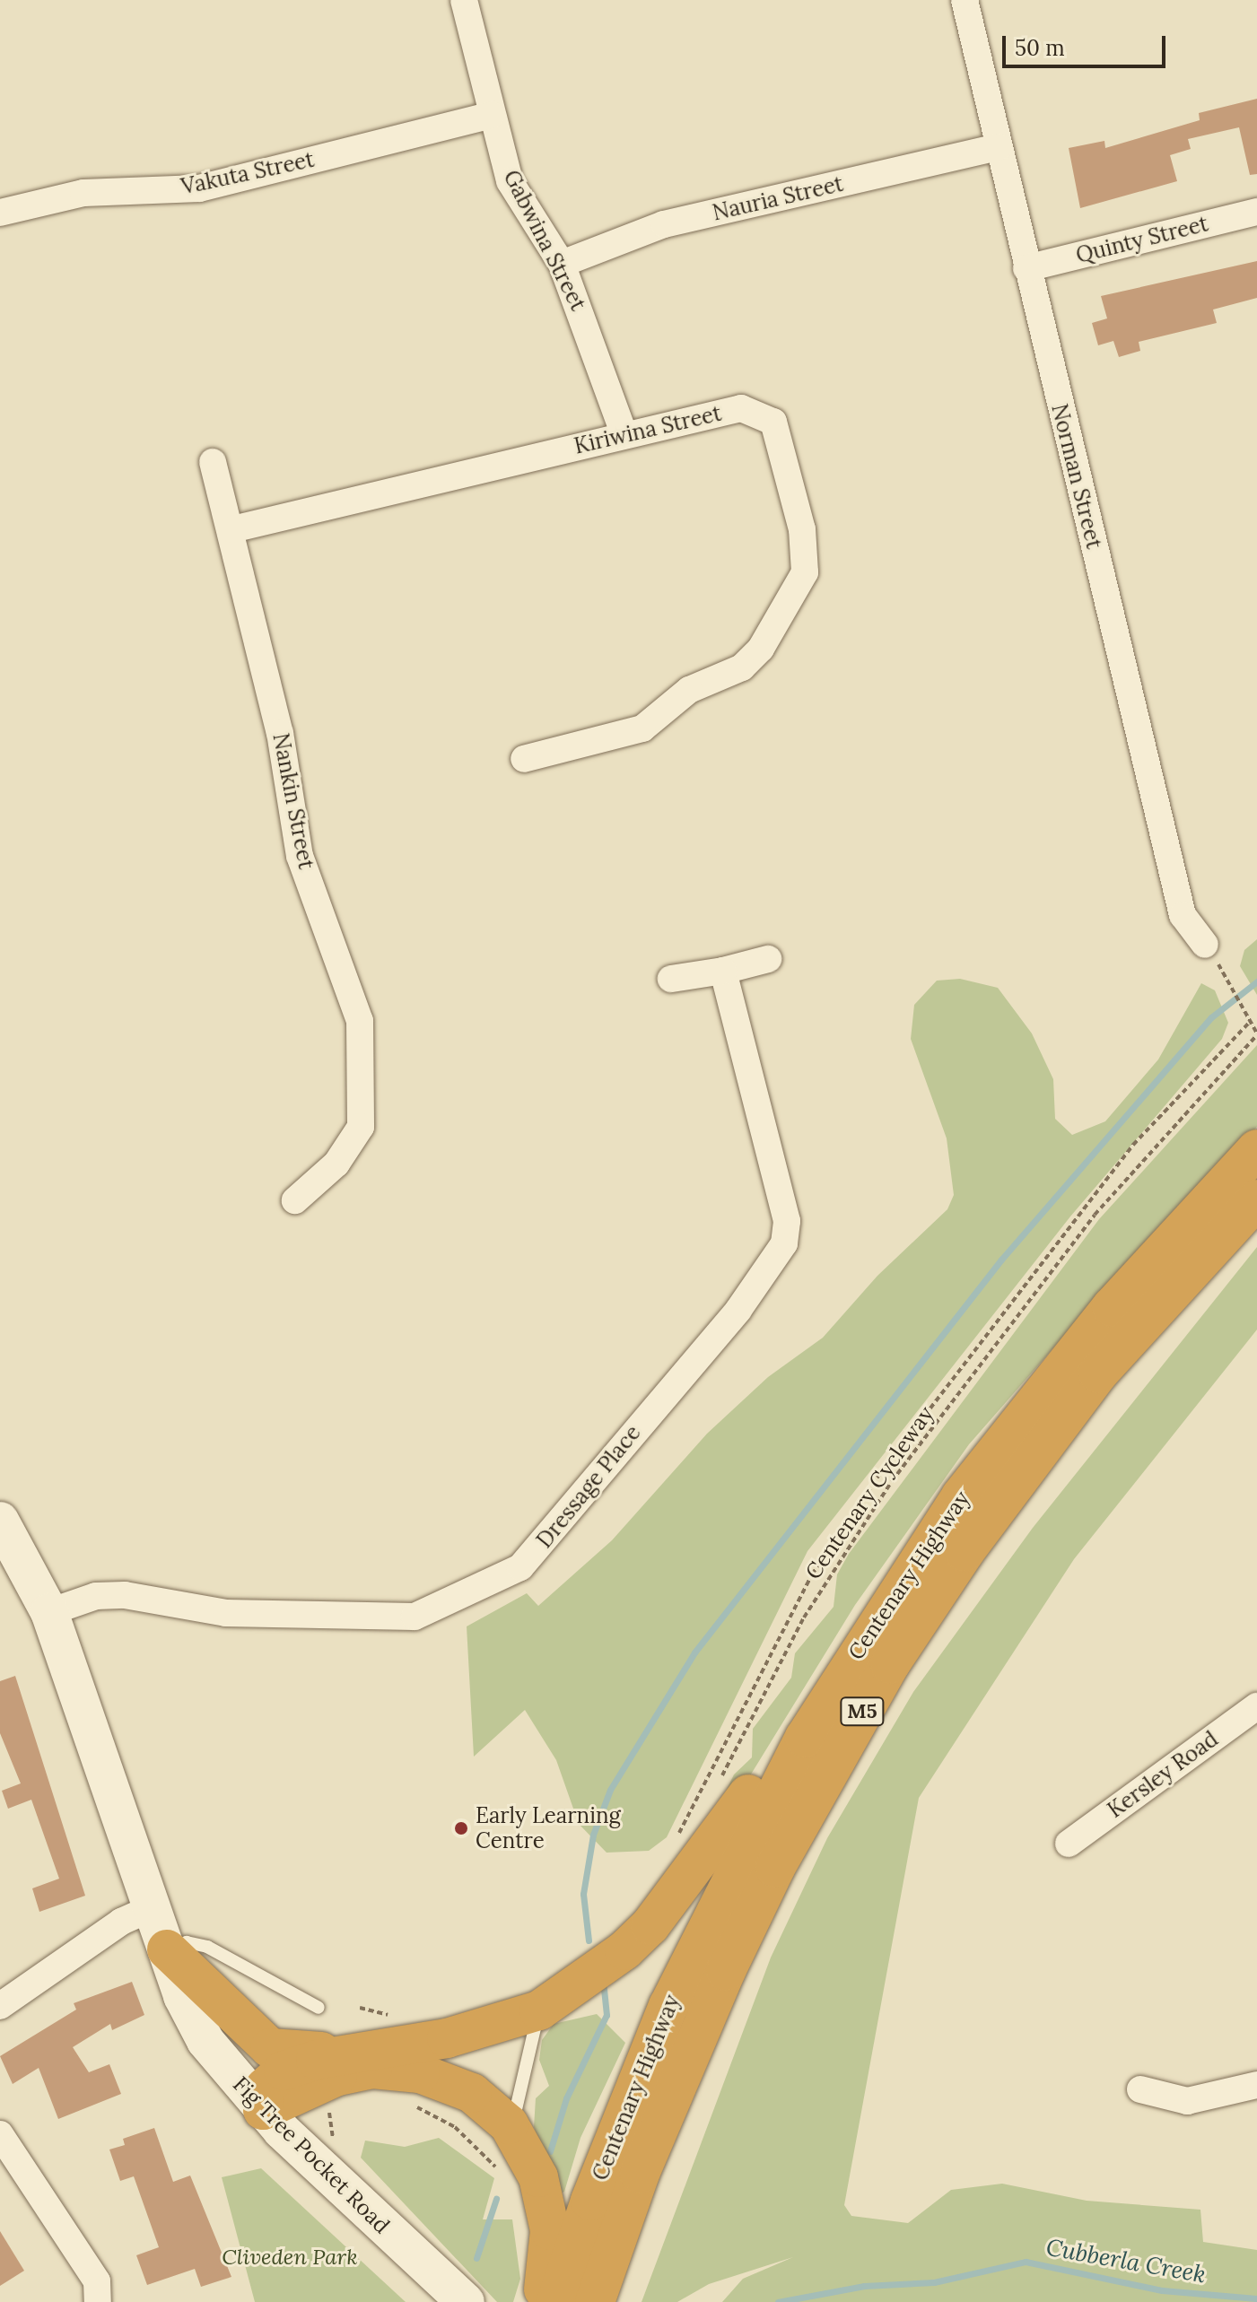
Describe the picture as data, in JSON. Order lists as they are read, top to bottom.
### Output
{
  "streets": {
    "highway": ["Centenary Highway", "M5"],
    "main road": ["Fig Tree Pocket Road"],
    "street": [
      "Vakuta Street",
      "Nauria Street",
      "Quinty Street",
      "Gabwina Street",
      "Kiriwina Street",
      "Norman Street",
      "Nankin Street",
      "Dressage Place",
      "Kersley Road"
    ],
    "path": ["Centenary Cycleway"]
  },
  "crossings": [
    ["Vakuta Street", "Gabwina Street"],
    ["Nauria Street", "Gabwina Street"],
    ["Nauria Street", "Norman Street"],
    ["Quinty Street", "Norman Street"],
    ["Gabwina Street", "Kiriwina Street"],
    ["Kiriwina Street", "Nankin Street"],
    ["Dressage Place", "Fig Tree Pocket Road"]
  ],
  "water": ["Cubberla Creek"],
  "parks": ["Cliveden Park"],
  "places": ["Early Learning Centre"],
  "scale_bar": "50 m"
}
